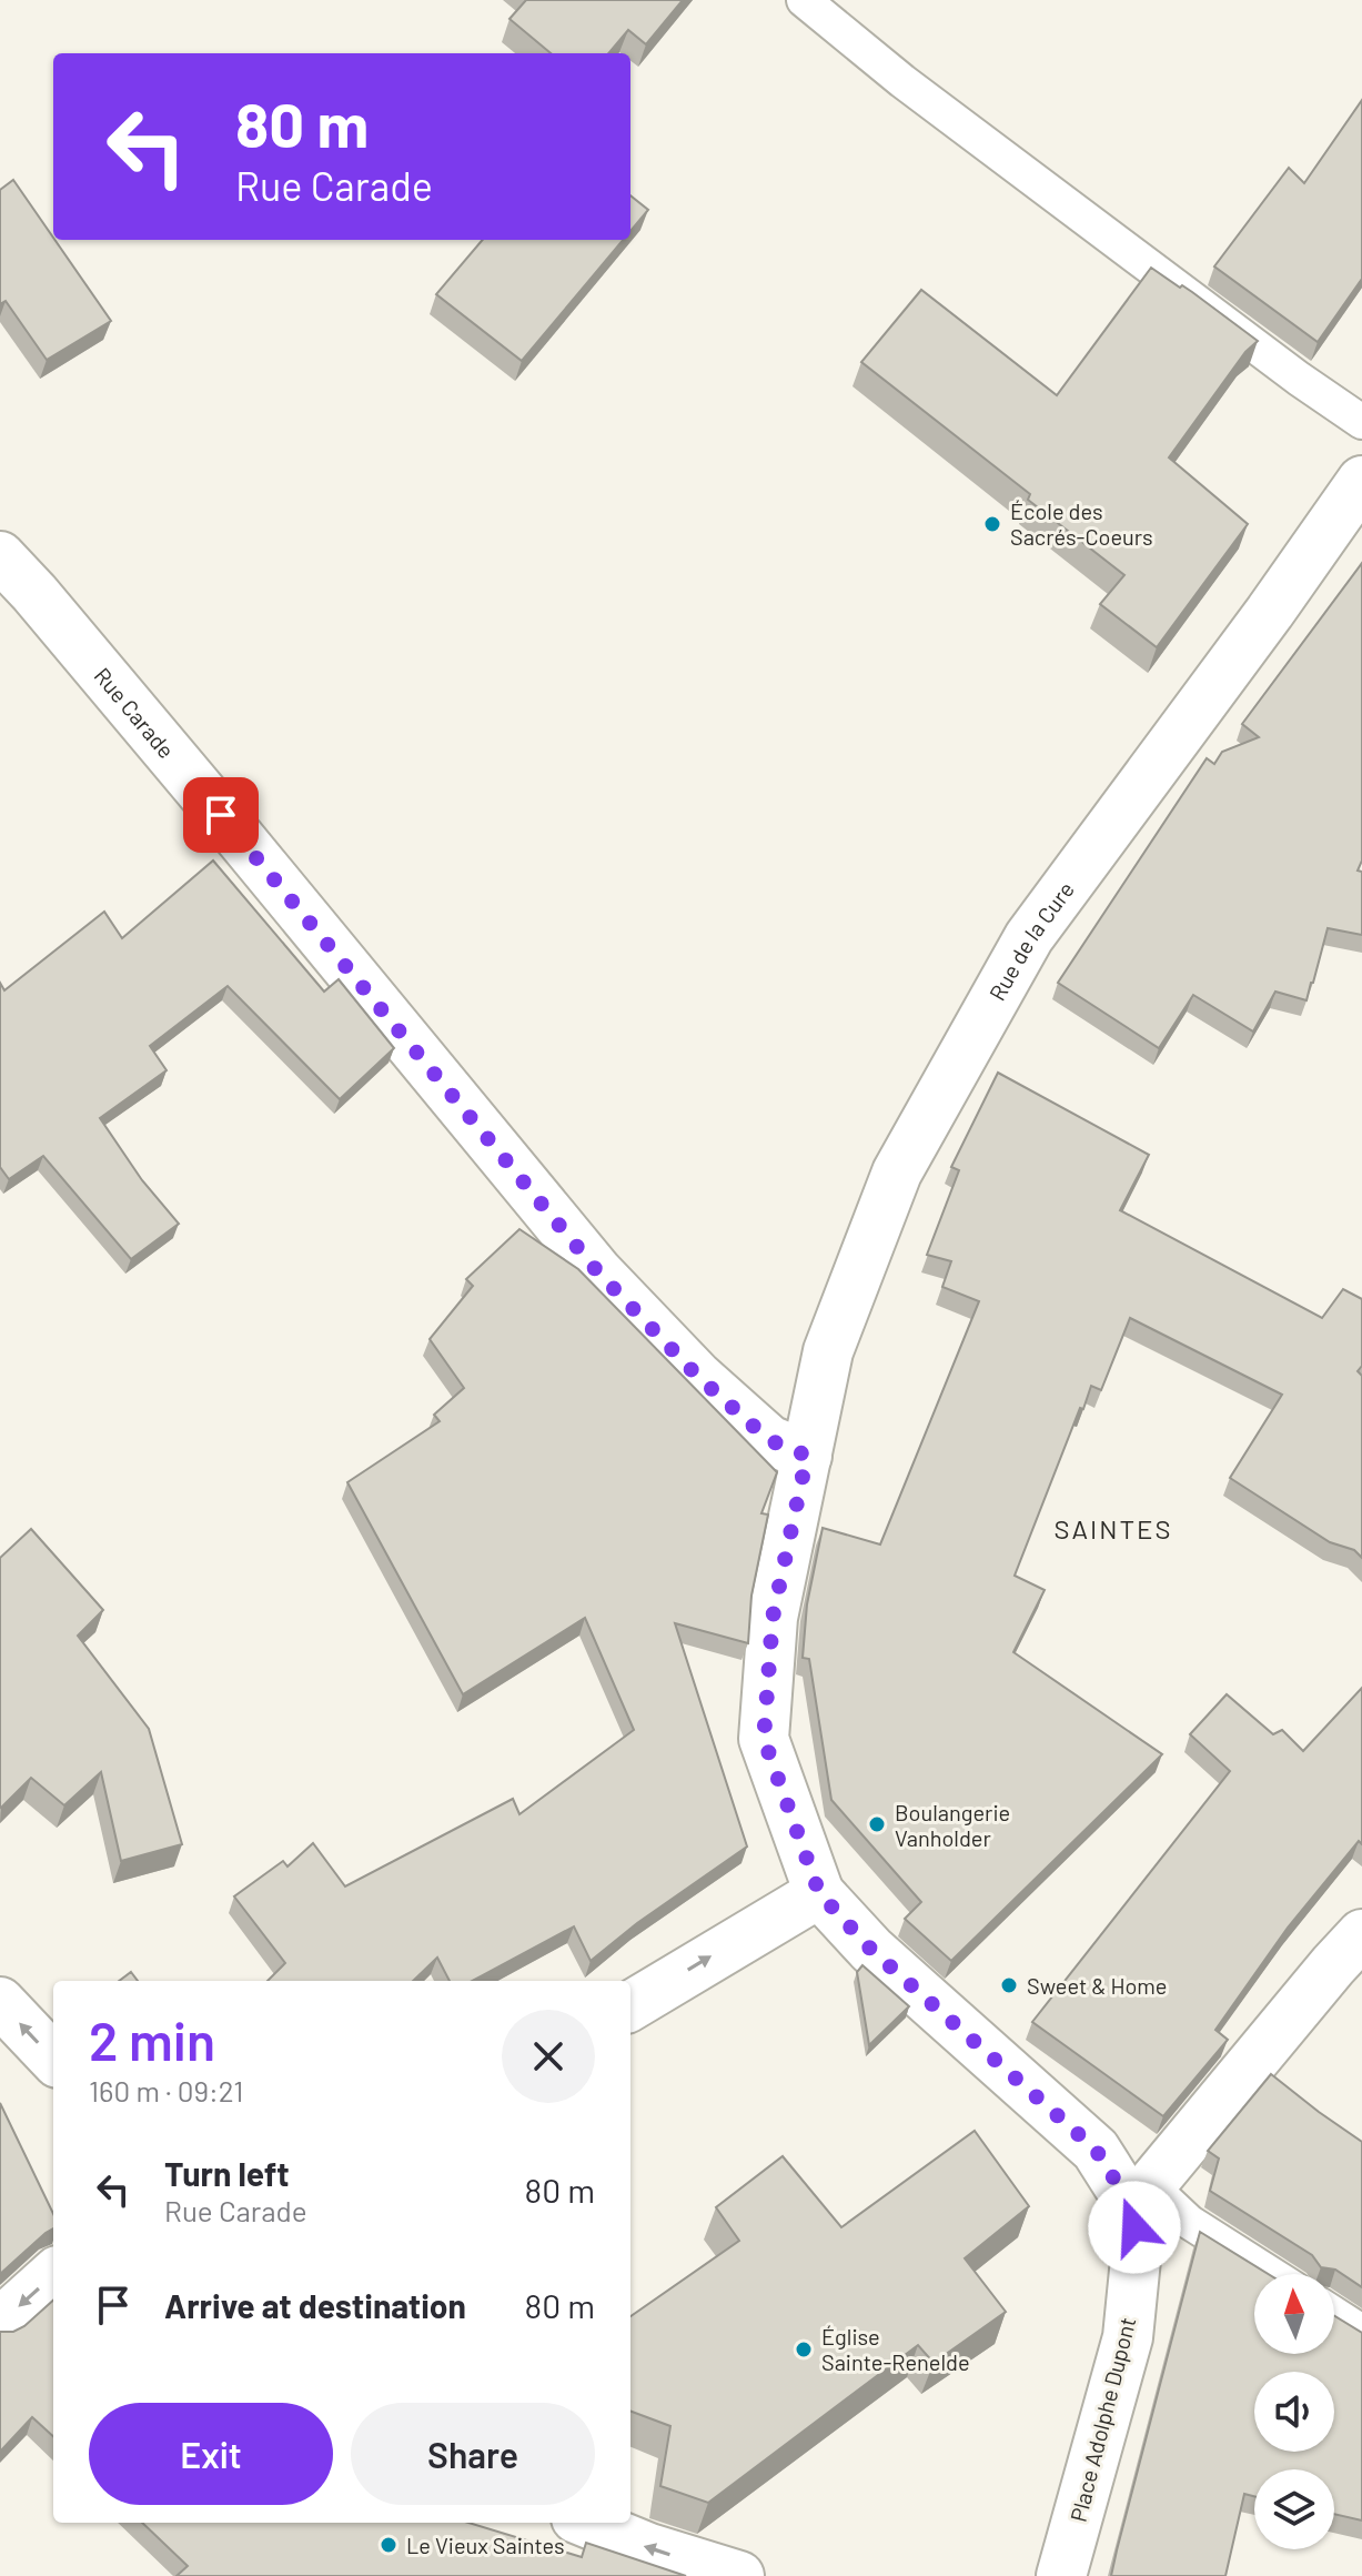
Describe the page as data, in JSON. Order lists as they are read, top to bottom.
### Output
{
  "streets": {
    "street": ["Rue Carade", "Rue de la Cure", "Place Adolphe Dupont"]
  },
  "crossings": [
    ["Rue Carade", "Rue de la Cure"],
    ["Rue Carade", "Place Adolphe Dupont"],
    ["Rue de la Cure", "Place Adolphe Dupont"]
  ],
  "districts": ["SAINTES"],
  "places": [
    "École des Sacrés-Coeurs",
    "Boulangerie Vanholder",
    "Sweet & Home",
    "Église Sainte-Renelde",
    "Le Vieux Saintes"
  ],
  "north": "top",
  "page": {
    "turn": ["80 m", "Rue Carade"],
    "heading": ["2 min", "160 m · 09:21"],
    "list": [
      {
        "name": "Turn left",
        "note": "Rue Carade",
        "value": "80 m"
      },
      {
        "name": "Arrive at destination",
        "value": "80 m"
      }
    ],
    "buttons": ["Exit", "Share"]
  }
}
